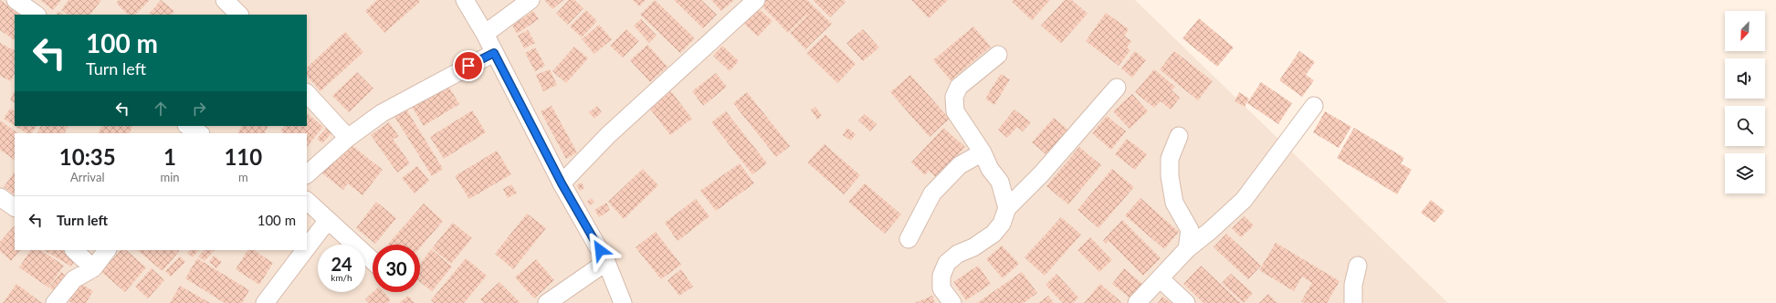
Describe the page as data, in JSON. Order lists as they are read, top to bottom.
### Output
{
  "north": "bottom left",
  "page": {
    "turn": ["100 m", "Turn left"],
    "eta": [
      "10:35",
      "Arrival",
      "1",
      "min",
      "110",
      "m"
    ],
    "list": [
      {
        "name": "Turn left",
        "value": "100 m"
      }
    ],
    "speed": "24 km/h",
    "limit": "30"
  }
}
